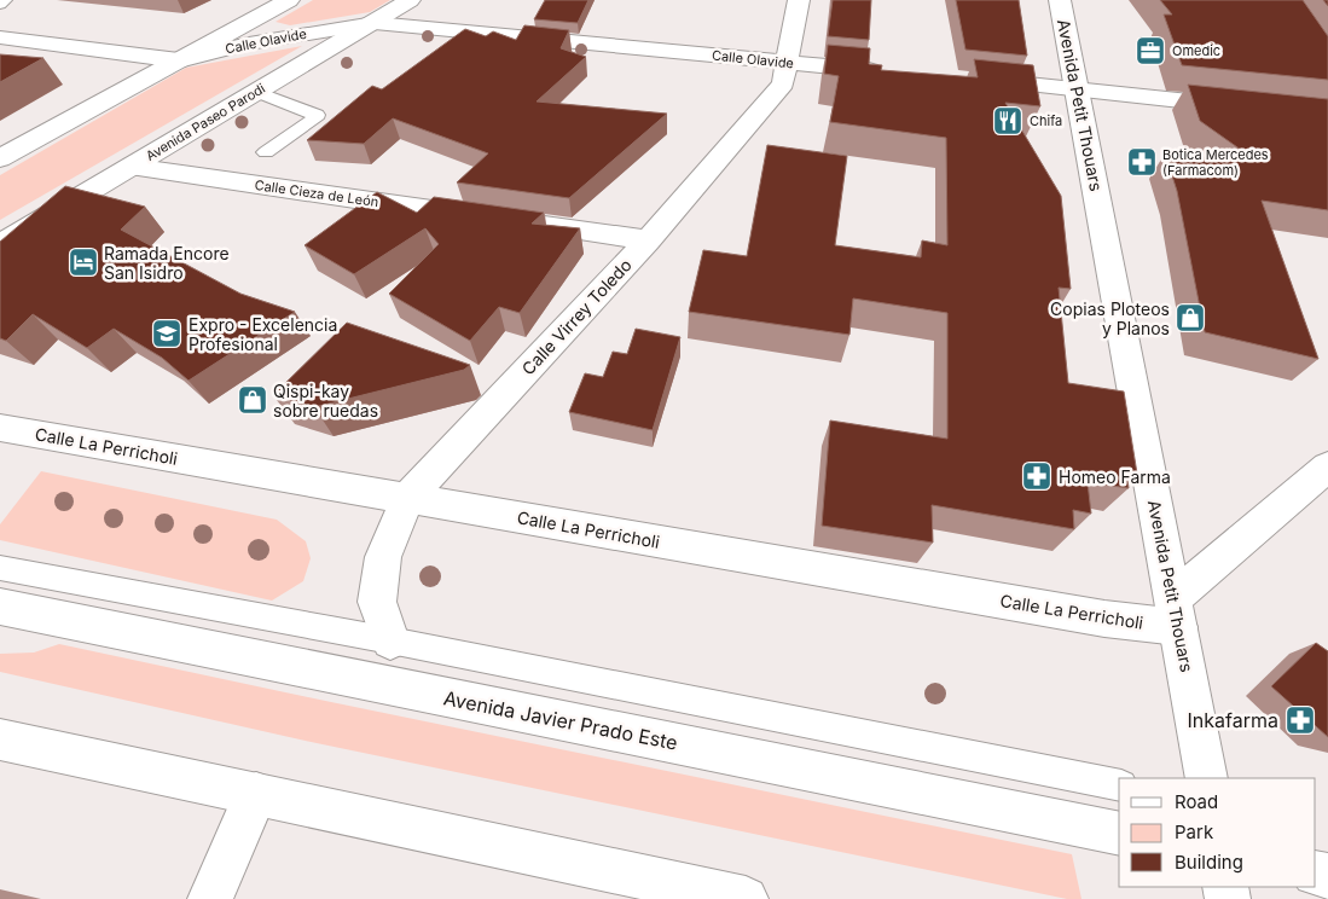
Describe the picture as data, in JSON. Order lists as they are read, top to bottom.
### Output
{
  "streets": {
    "street": [
      "Calle Olavide",
      "Avenida Petit Thouars",
      "Avenida Paseo Parodi",
      "Calle Cieza de León",
      "Calle Virrey Toledo",
      "Calle La Perricholi",
      "Avenida Javier Prado Este"
    ]
  },
  "crossings": [
    ["Calle Olavide", "Avenida Paseo Parodi"],
    ["Calle Olavide", "Calle Virrey Toledo"],
    ["Avenida Petit Thouars", "Calle La Perricholi"],
    ["Avenida Paseo Parodi", "Calle Cieza de León"],
    ["Calle Cieza de León", "Calle Virrey Toledo"],
    ["Calle Virrey Toledo", "Calle La Perricholi"]
  ],
  "places": {
    "office": ["Omedic"],
    "restaurant": ["Chifa"],
    "pharmacy": ["Botica Mercedes (Farmacom)", "Homeo Farma", "Inkafarma"],
    "hotel": ["Ramada Encore San Isidro"],
    "shop": ["Copias Ploteos y Planos", "Qispi-kay sobre ruedas"],
    "school or university": ["Expro - Excelencia Profesional"]
  },
  "legend": ["Road", "Park", "Building"]
}
